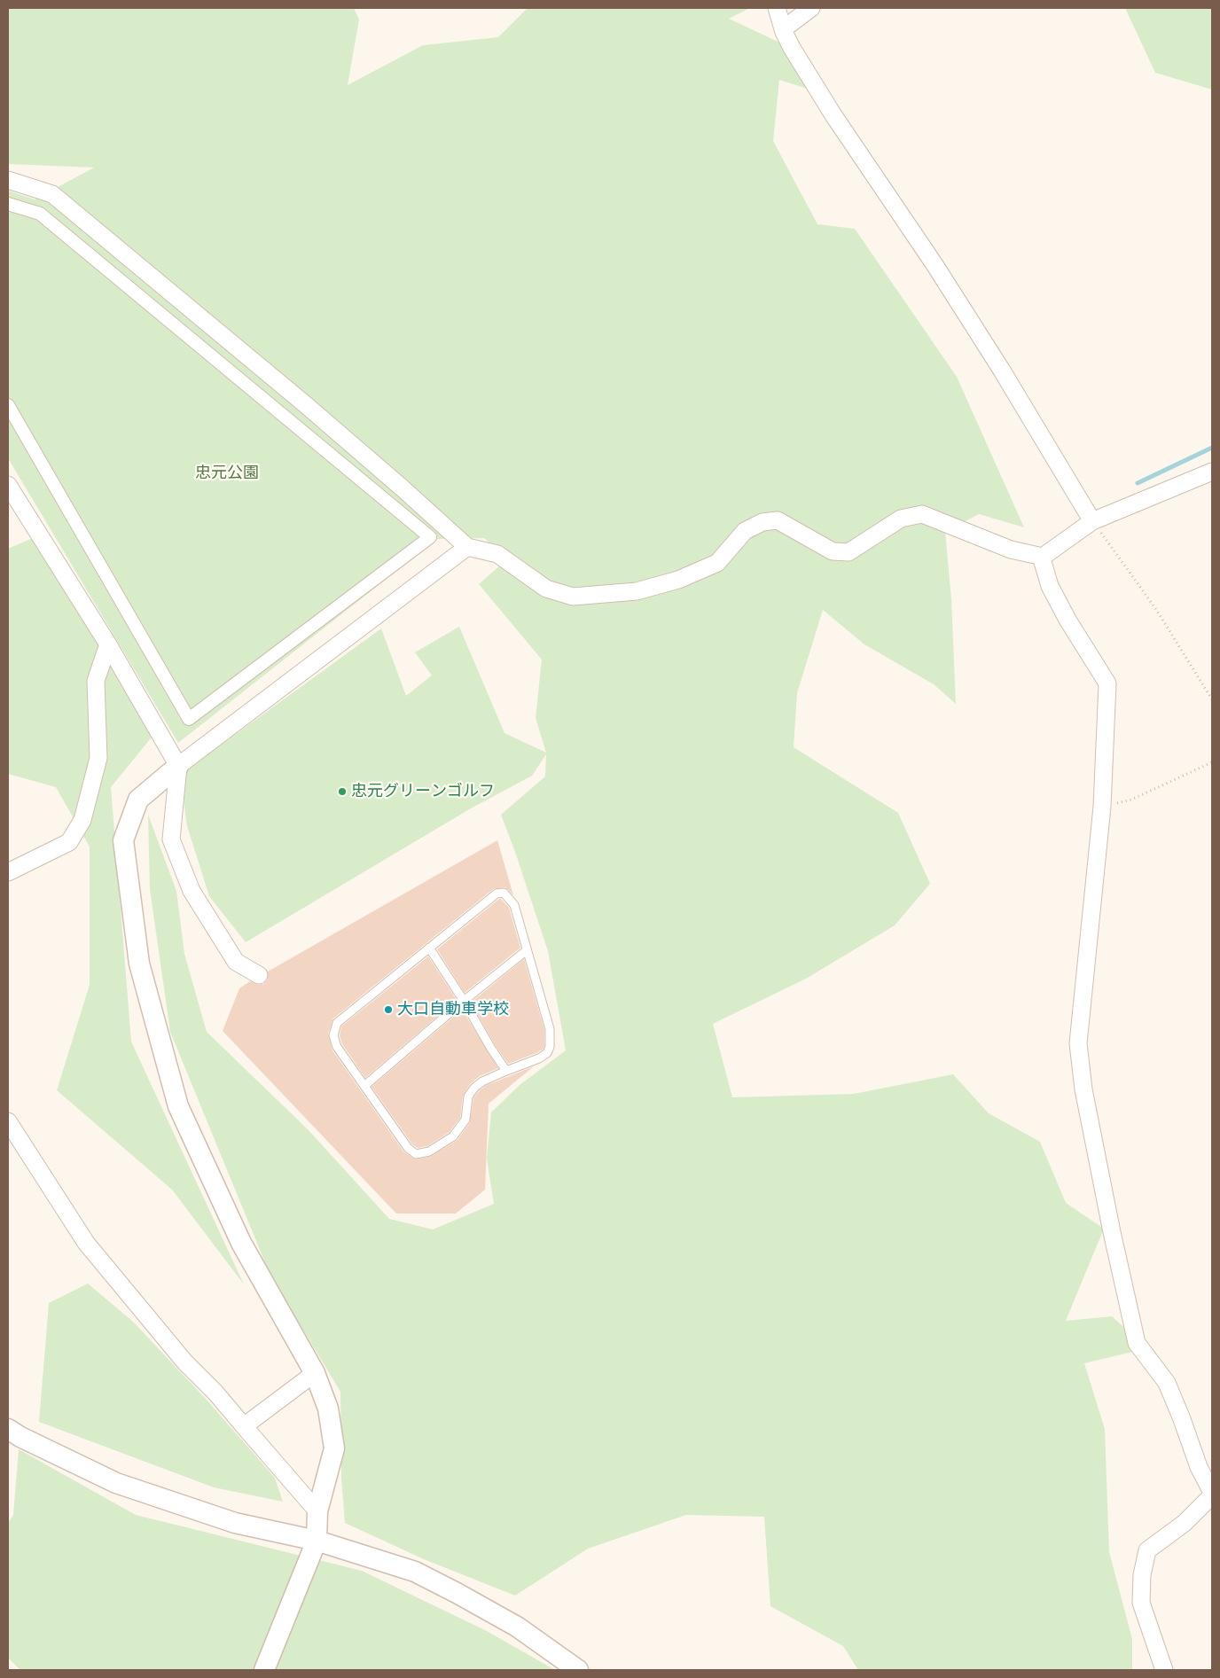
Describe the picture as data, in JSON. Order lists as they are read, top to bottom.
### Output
{
  "parks": ["忠元公園"],
  "places": ["忠元グリーンゴルフ", "大口自動車学校"]
}
